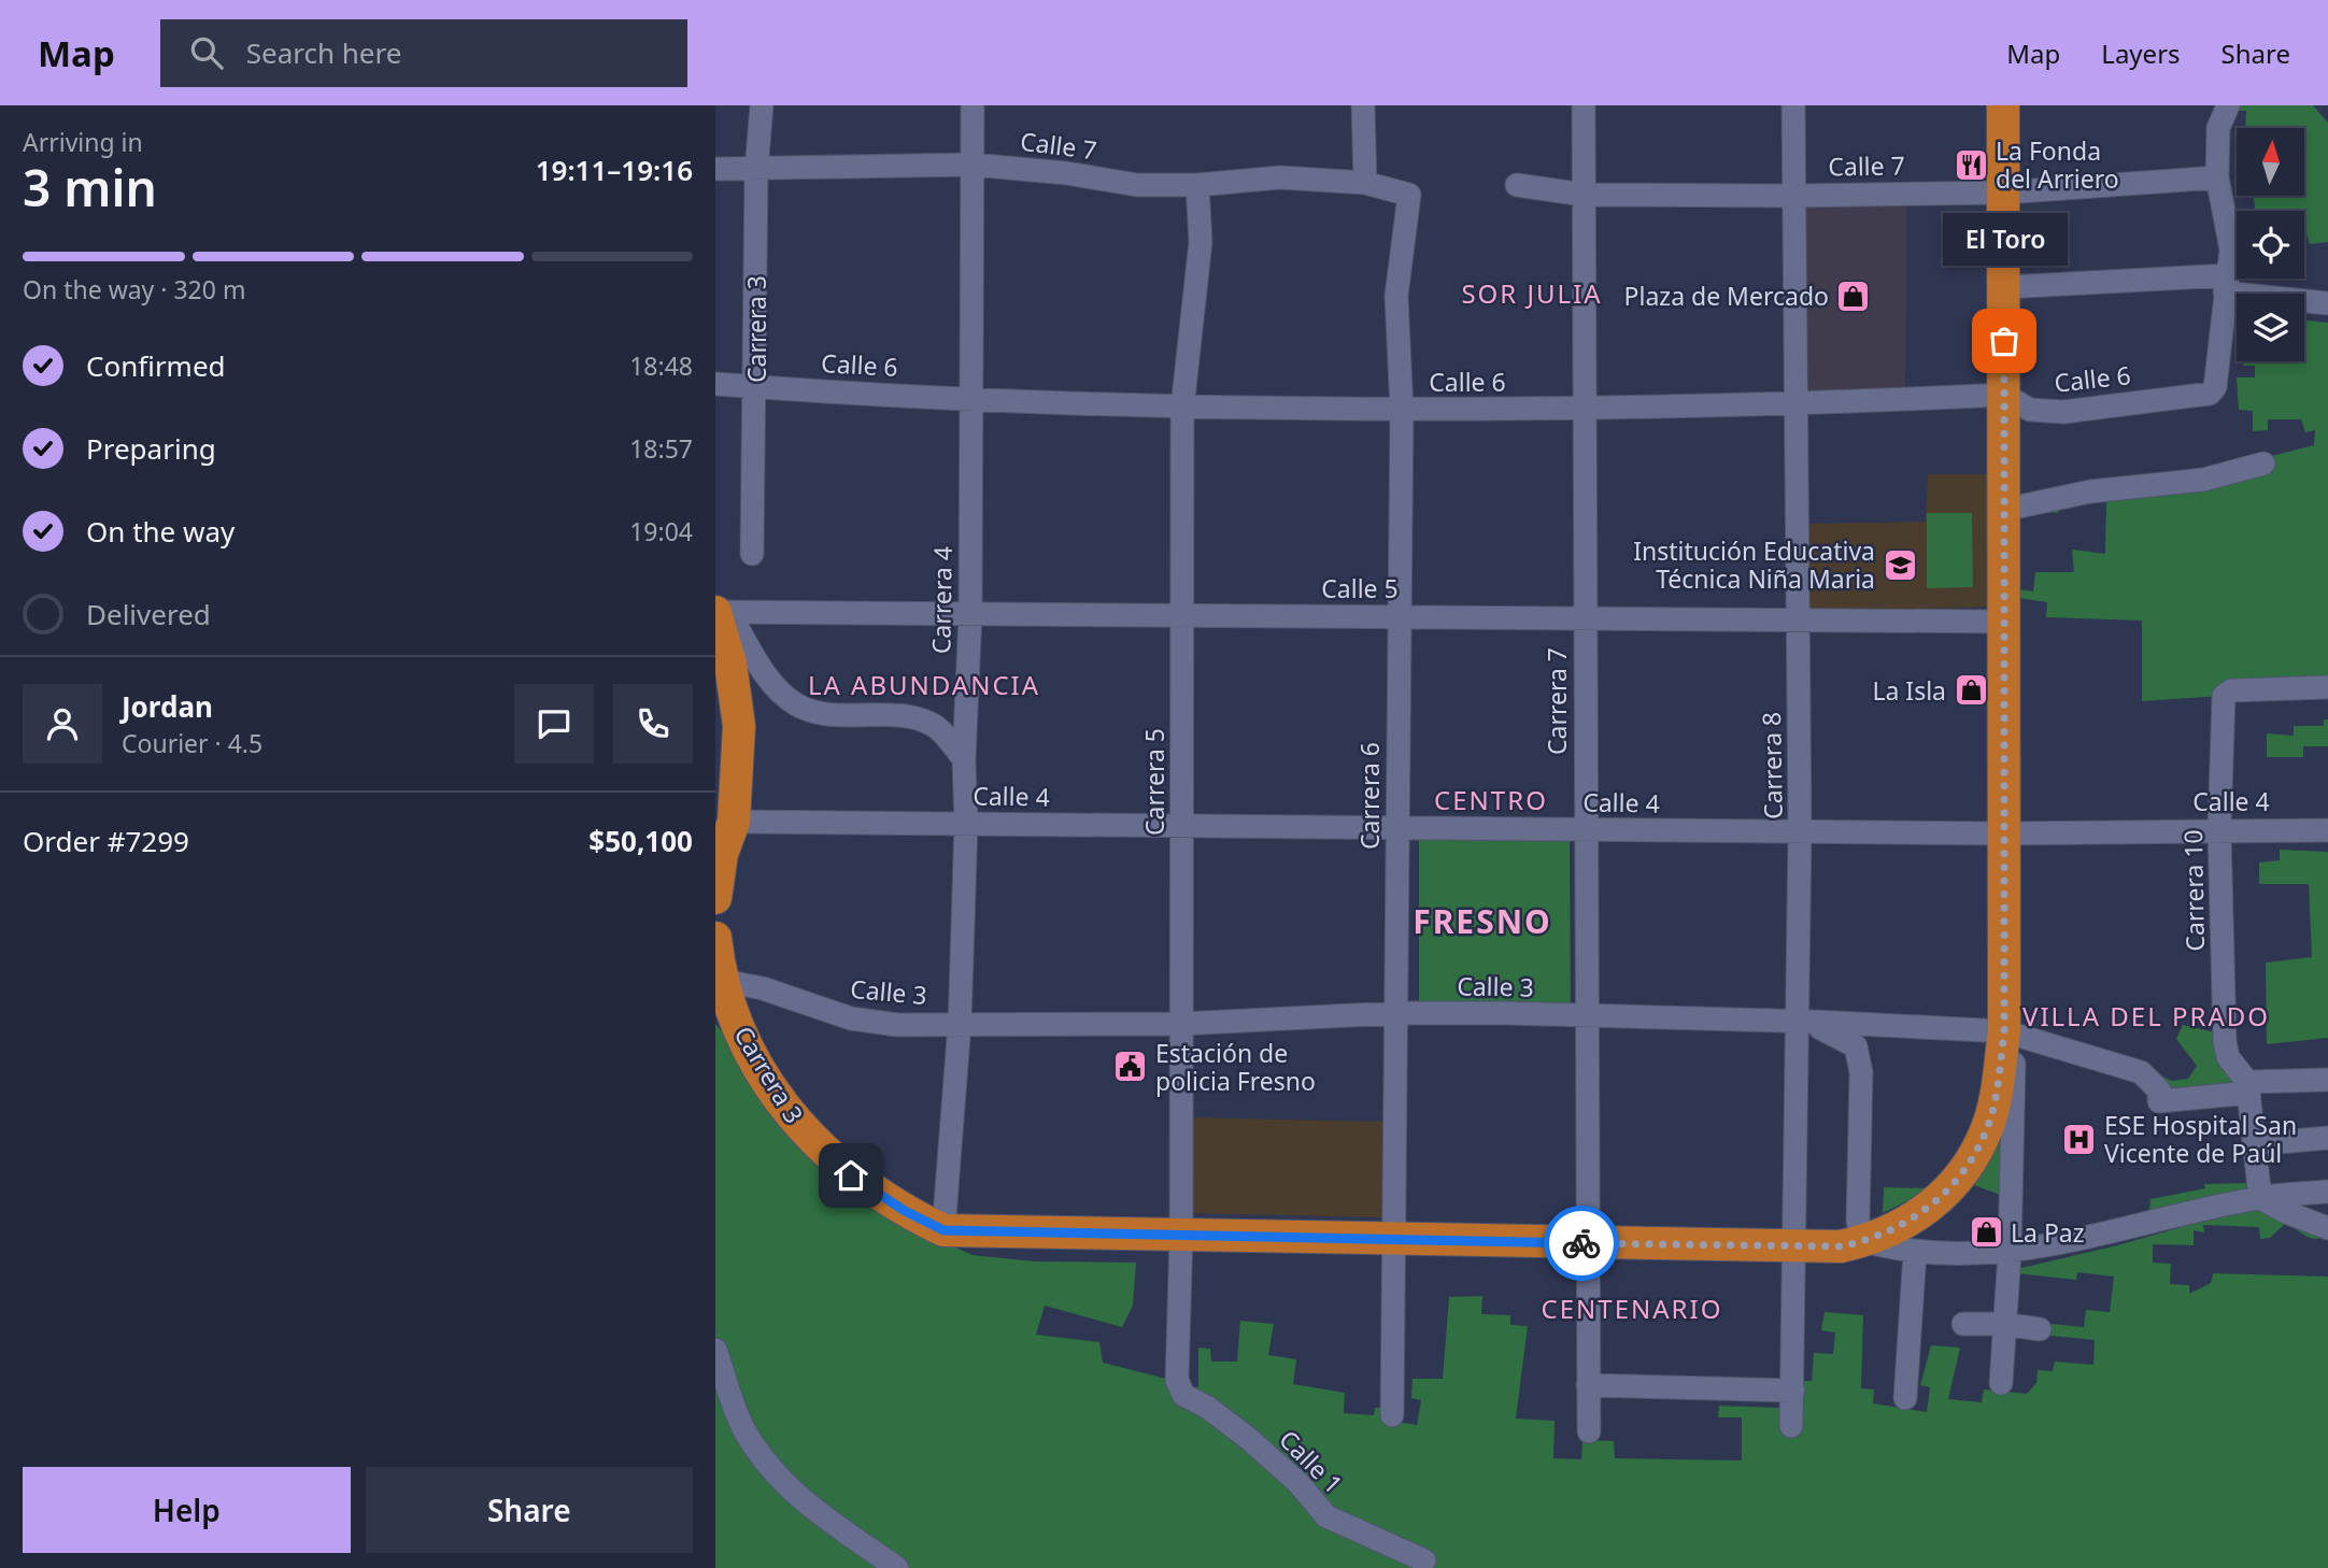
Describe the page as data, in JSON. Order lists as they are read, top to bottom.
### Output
{
  "streets": {
    "highway": ["Carrera 3"],
    "street": [
      "Calle 7",
      "Calle 6",
      "Calle 5",
      "Carrera 4",
      "Carrera 7",
      "Carrera 8",
      "Carrera 5",
      "Calle 4",
      "Carrera 6",
      "Carrera 10",
      "Calle 3",
      "Calle 1"
    ]
  },
  "crossings": [
    ["Calle 7", "Carrera 3"],
    ["Calle 7", "Carrera 4"],
    ["Calle 7", "Carrera 7"],
    ["Calle 7", "Carrera 8"],
    ["Calle 7", "Carrera 5"],
    ["Calle 7", "Carrera 6"],
    ["Carrera 3", "Calle 6"],
    ["Carrera 3", "Carrera 4"],
    ["Carrera 3", "Calle 3"],
    ["Calle 6", "Carrera 4"],
    ["Calle 6", "Carrera 7"],
    ["Calle 6", "Carrera 8"],
    ["Calle 6", "Carrera 5"],
    ["Calle 6", "Carrera 6"],
    ["Calle 5", "Carrera 4"],
    ["Calle 5", "Carrera 7"],
    ["Calle 5", "Carrera 8"],
    ["Calle 5", "Carrera 5"],
    ["Calle 5", "Carrera 6"],
    ["Carrera 4", "Calle 4"],
    ["Carrera 4", "Calle 3"],
    ["Carrera 7", "Calle 4"],
    ["Carrera 7", "Calle 3"],
    ["Carrera 8", "Calle 4"],
    ["Carrera 8", "Calle 3"],
    ["Carrera 5", "Calle 4"],
    ["Carrera 5", "Calle 3"],
    ["Carrera 5", "Calle 1"],
    ["Calle 4", "Carrera 6"],
    ["Calle 4", "Carrera 10"],
    ["Carrera 6", "Calle 3"],
    ["Carrera 10", "Calle 3"]
  ],
  "districts": [
    "SOR JULIA",
    "LA ABUNDANCIA",
    "CENTRO",
    "FRESNO",
    "VILLA DEL PRADO",
    "CENTENARIO"
  ],
  "places": {
    "restaurant": ["La Fonda del Arriero"],
    "shop": ["Plaza de Mercado", "La Isla", "La Paz"],
    "other": ["El Toro"],
    "school or university": ["Institución Educativa Técnica Niña Maria"],
    "public building": ["Estación de policia Fresno"],
    "hospital": ["ESE Hospital San Vicente de Paúl"]
  },
  "north": "top",
  "page": {
    "header": "Map",
    "search": "Search here",
    "nav": ["Map", "Layers", "Share"],
    "heading": ["3 min", "Arriving in", "19:11–19:16"],
    "panel": [
      "Jordan",
      "Courier · 4.5",
      "Order #7299",
      "$50,100"
    ],
    "bubble": "El Toro",
    "bar": "On the way · 320 m",
    "list": [
      ["Confirmed", "18:48"],
      ["Preparing", "18:57"],
      ["On the way", "19:04"],
      "Delivered"
    ],
    "buttons": ["Help", "Share"]
  }
}
